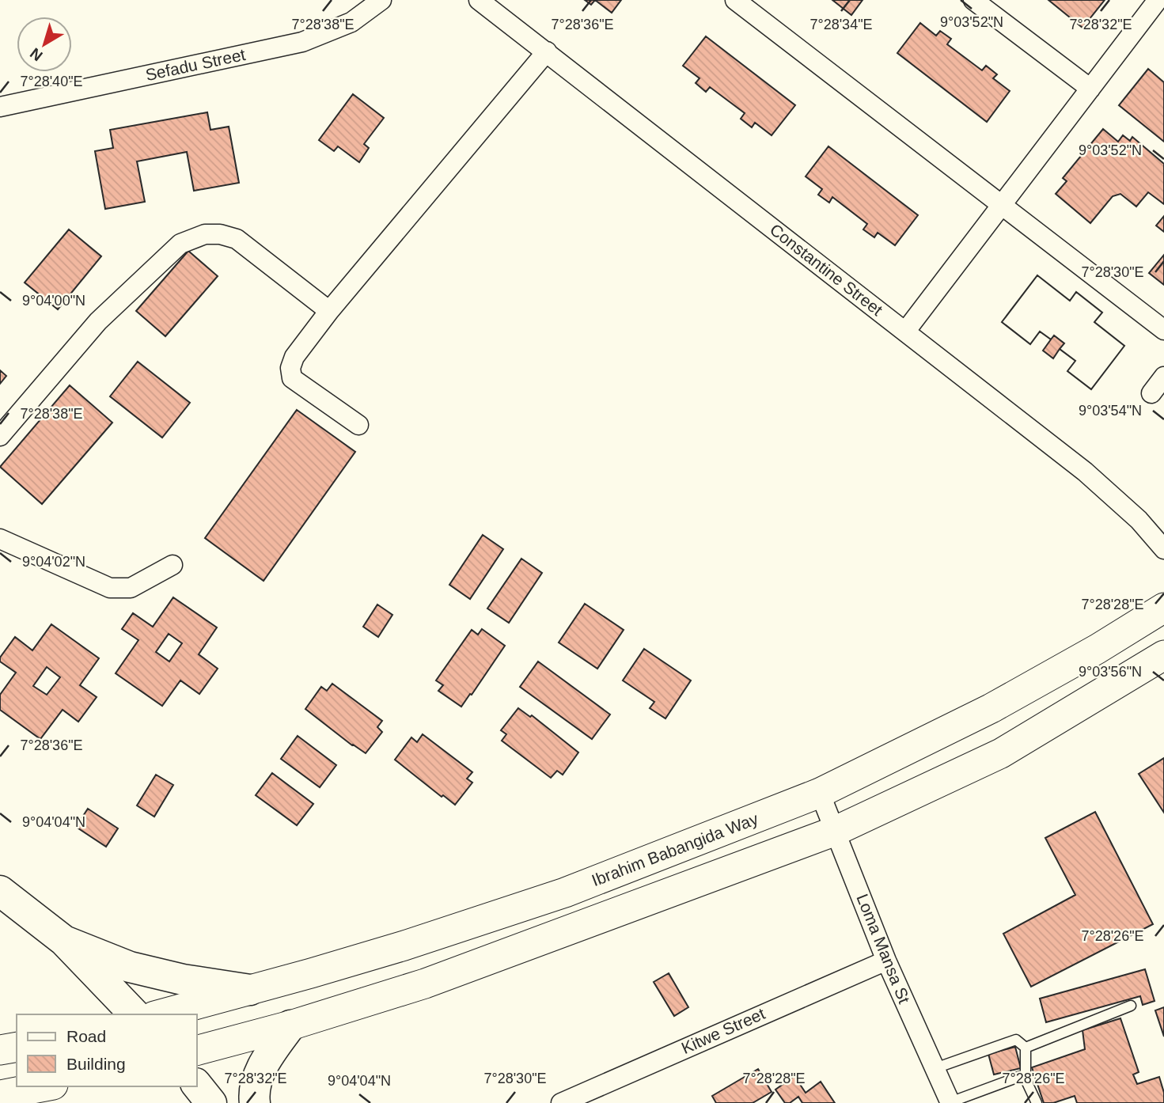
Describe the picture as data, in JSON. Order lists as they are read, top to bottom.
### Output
{
  "streets": {
    "main road": ["Ibrahim Babangida Way"],
    "street": [
      "Sefadu Street",
      "Constantine Street",
      "Loma Mansa St",
      "Kitwe Street"
    ]
  },
  "crossings": [
    ["Ibrahim Babangida Way", "Loma Mansa St"],
    ["Loma Mansa St", "Kitwe Street"]
  ],
  "legend": ["Road", "Building"],
  "north": "bottom left",
  "coordinates": [
    "9°03'52\"N",
    "7°28'38\"E",
    "7°28'36\"E",
    "7°28'34\"E",
    "7°28'32\"E",
    "7°28'40\"E",
    "7°28'30\"E",
    "9°04'00\"N",
    "9°03'54\"N",
    "9°04'02\"N",
    "7°28'28\"E",
    "9°03'56\"N",
    "9°04'04\"N",
    "7°28'26\"E"
  ]
}
